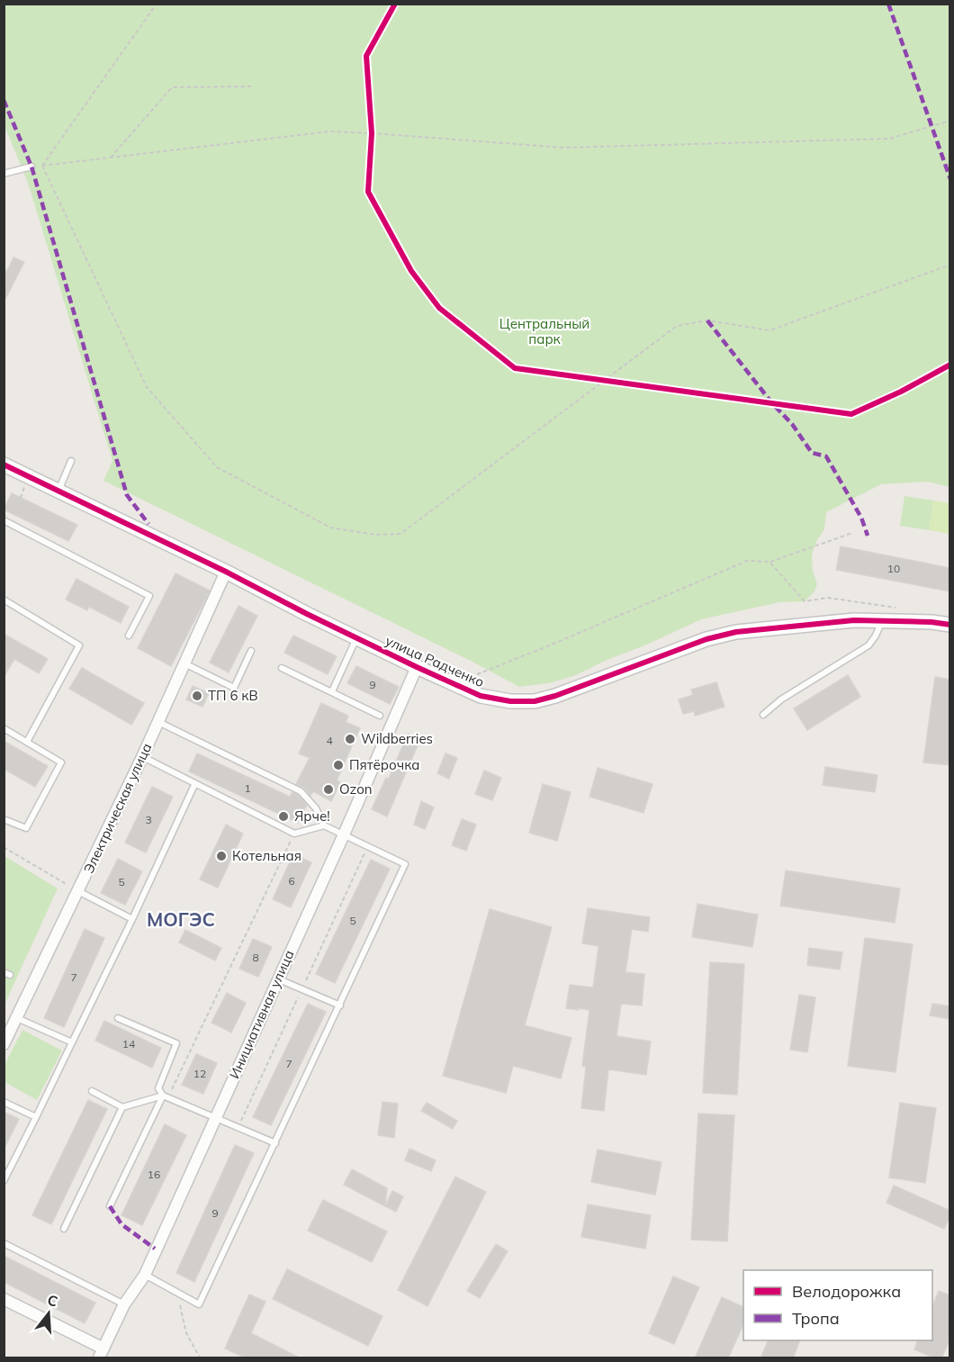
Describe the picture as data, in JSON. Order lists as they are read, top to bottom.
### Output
{
  "streets": {
    "street": ["улица Радченко", "Электрическая улица", "Инициативная улица"]
  },
  "crossings": [
    ["улица Радченко", "Электрическая улица"],
    ["улица Радченко", "Инициативная улица"]
  ],
  "districts": ["МОГЭС"],
  "parks": ["Центральный парк"],
  "places": [
    "ТП 6 кВ",
    "Wildberries",
    "Пятёрочка",
    "Ozon",
    "Ярче!",
    "Котельная"
  ],
  "house_numbers": [
    "10",
    "9",
    "4",
    "1",
    "3",
    "6",
    "5",
    "5",
    "8",
    "7",
    "14",
    "7",
    "12",
    "16",
    "9"
  ],
  "legend": ["Велодорожка", "Тропа"],
  "north": "top"
}
